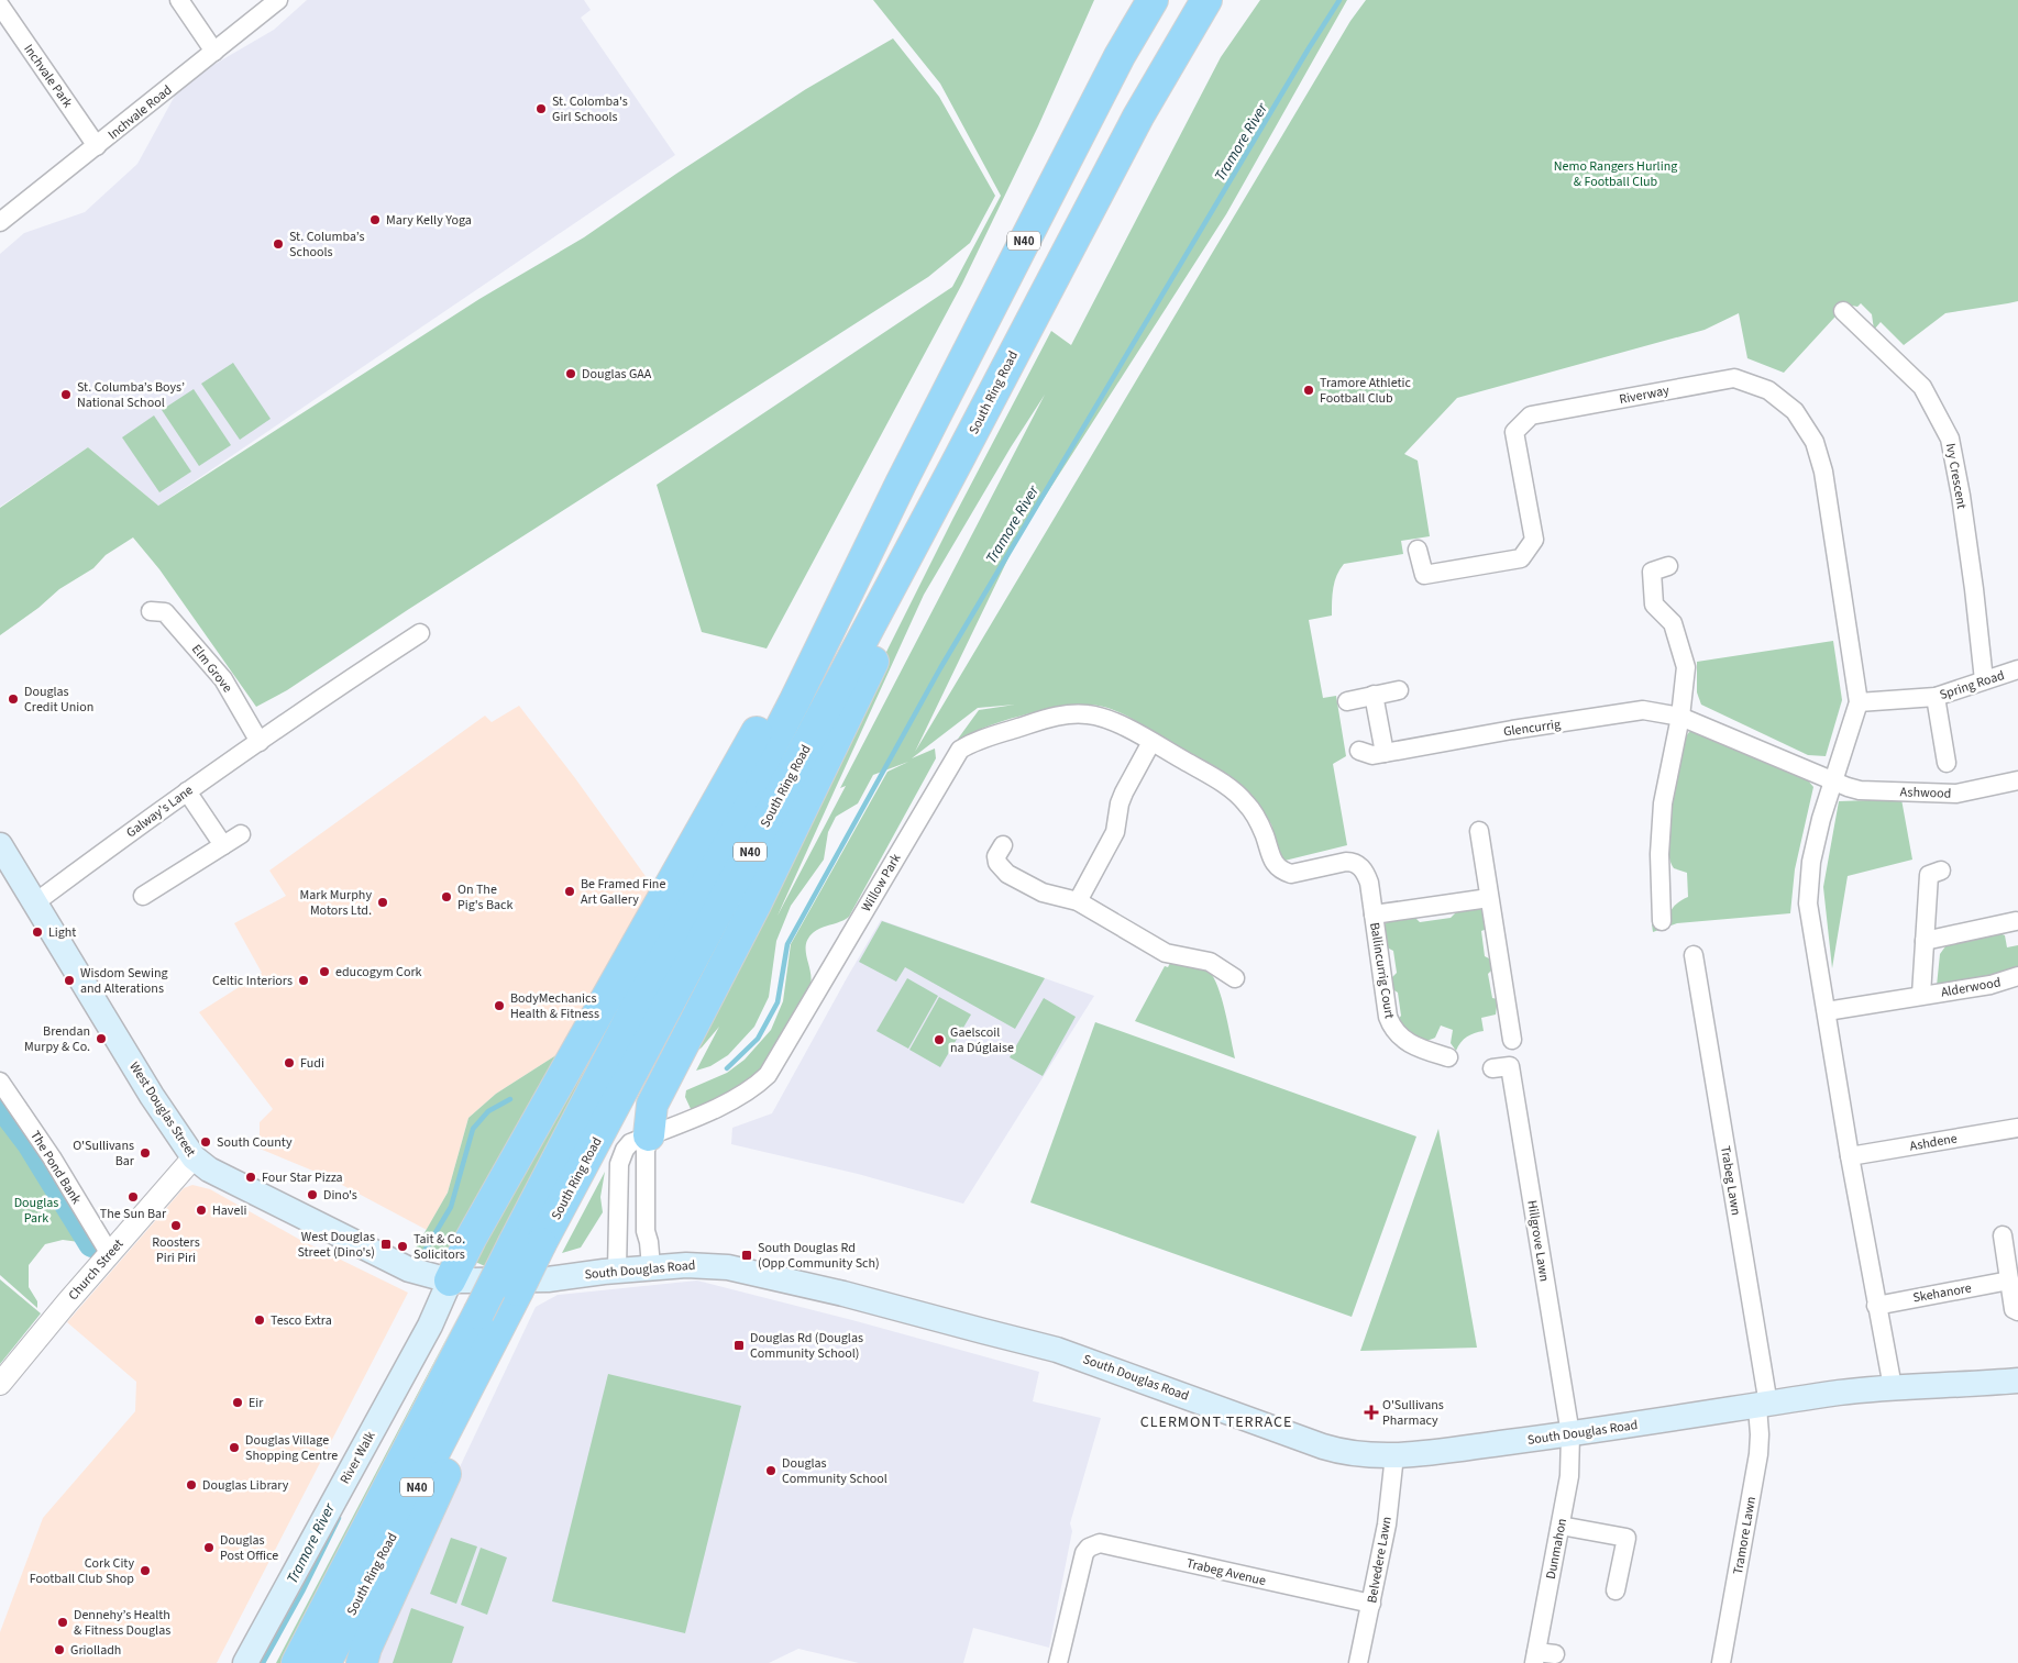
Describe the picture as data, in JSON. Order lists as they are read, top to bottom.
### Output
{
  "streets": {
    "highway": ["N40", "South Ring Road"],
    "main road": ["West Douglas Street", "South Douglas Road", "River Walk"],
    "street": [
      "Inchvale Park",
      "Inchvale Road",
      "Riverway",
      "Ivy Crescent",
      "Elm Grove",
      "Spring Road",
      "Glencurrig",
      "Ashwood",
      "Galway's Lane",
      "Willow Park",
      "Ballincurrig Court",
      "Alderwood",
      "Ashdene",
      "The Pond Bank",
      "Trabeg Lawn",
      "Hillgrove Lawn",
      "Church Street",
      "Skehanore",
      "Tramore Lawn",
      "Dunmahon",
      "Belvedere Lawn",
      "Trabeg Avenue"
    ]
  },
  "crossings": [
    ["Inchvale Park", "Inchvale Road"],
    ["Riverway", "Spring Road"],
    ["Ivy Crescent", "Spring Road"],
    ["Elm Grove", "Galway's Lane"],
    ["Glencurrig", "Ashwood"],
    ["Galway's Lane", "West Douglas Street"],
    ["Willow Park", "Ballincurrig Court"],
    ["Willow Park", "South Douglas Road"],
    ["West Douglas Street", "Church Street"],
    ["West Douglas Street", "South Douglas Road"],
    ["West Douglas Street", "River Walk"],
    ["The Pond Bank", "Church Street"],
    ["Trabeg Lawn", "South Douglas Road"],
    ["Trabeg Lawn", "Tramore Lawn"],
    ["Hillgrove Lawn", "South Douglas Road"],
    ["Hillgrove Lawn", "Dunmahon"],
    ["South Douglas Road", "River Walk"],
    ["South Douglas Road", "Tramore Lawn"],
    ["South Douglas Road", "Dunmahon"],
    ["South Douglas Road", "Belvedere Lawn"],
    ["Belvedere Lawn", "Trabeg Avenue"]
  ],
  "districts": ["CLERMONT TERRACE"],
  "water": ["Tramore River"],
  "parks": ["Nemo Rangers Hurling & Football Club", "Douglas Park"],
  "places": {
    "other": [
      "St. Colomba's Girl Schools",
      "Mary Kelly Yoga",
      "St. Columba’s Schools",
      "Douglas GAA",
      "Tramore Athletic Football Club",
      "St. Columba’s Boys’ National School",
      "Douglas Credit Union",
      "Be Framed Fine Art Gallery",
      "On The Pig's Back",
      "Mark Murphy Motors Ltd.",
      "Light",
      "educogym Cork",
      "Wisdom Sewing and Alterations",
      "Celtic Interiors",
      "BodyMechanics Health & Fitness",
      "Brendan Murpy & Co.",
      "Gaelscoil na Dúglaise",
      "Fudi",
      "South County",
      "O'Sullivans Bar",
      "Four Star Pizza",
      "Dino's",
      "The Sun Bar",
      "Haveli",
      "Roosters Piri Piri",
      "Tait & Co. Solicitors",
      "Tesco Extra",
      "Eir",
      "Douglas Village Shopping Centre",
      "Douglas Community School",
      "Douglas Library",
      "Douglas Post Office",
      "Cork City Football Club Shop",
      "Dennehy’s Health & Fitness Douglas",
      "Griolladh"
    ],
    "transit": ["West Douglas Street (Dino's)", "South Douglas Rd (Opp Community Sch)", "Douglas Rd (Douglas Community School)"],
    "health": ["O'Sullivans Pharmacy"]
  }
}
